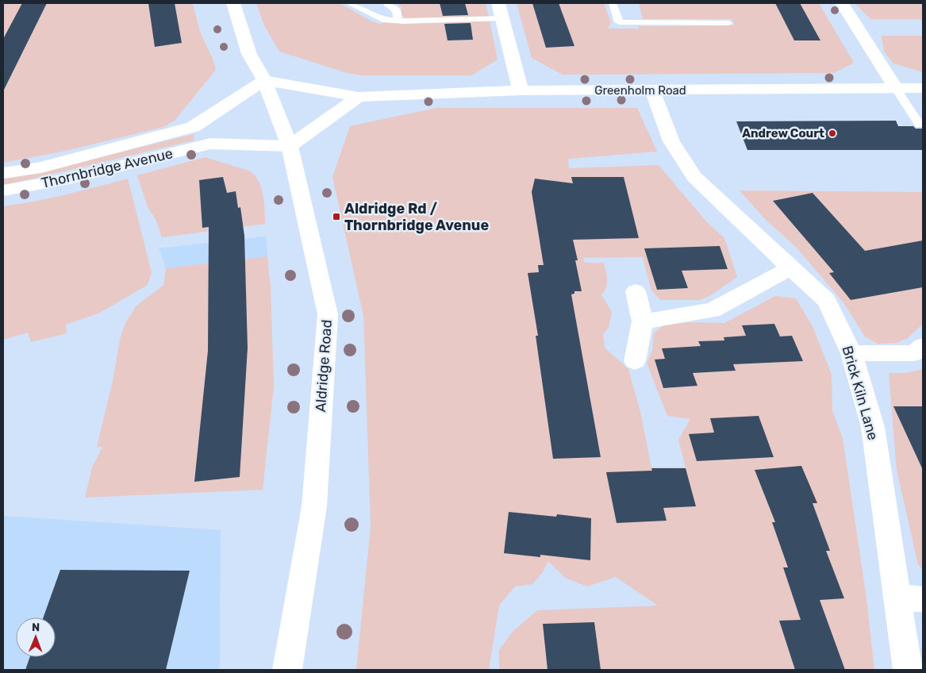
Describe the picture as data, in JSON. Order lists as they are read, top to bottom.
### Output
{
  "streets": {
    "street": [
      "Greenholm Road",
      "Thornbridge Avenue",
      "Aldridge Road",
      "Brick Kiln Lane"
    ]
  },
  "crossings": [
    ["Greenholm Road", "Thornbridge Avenue"],
    ["Greenholm Road", "Aldridge Road"],
    ["Greenholm Road", "Brick Kiln Lane"],
    ["Thornbridge Avenue", "Aldridge Road"]
  ],
  "places": {
    "other": ["Andrew Court"],
    "transit": ["Aldridge Rd / Thornbridge Avenue"]
  },
  "north": "top"
}
